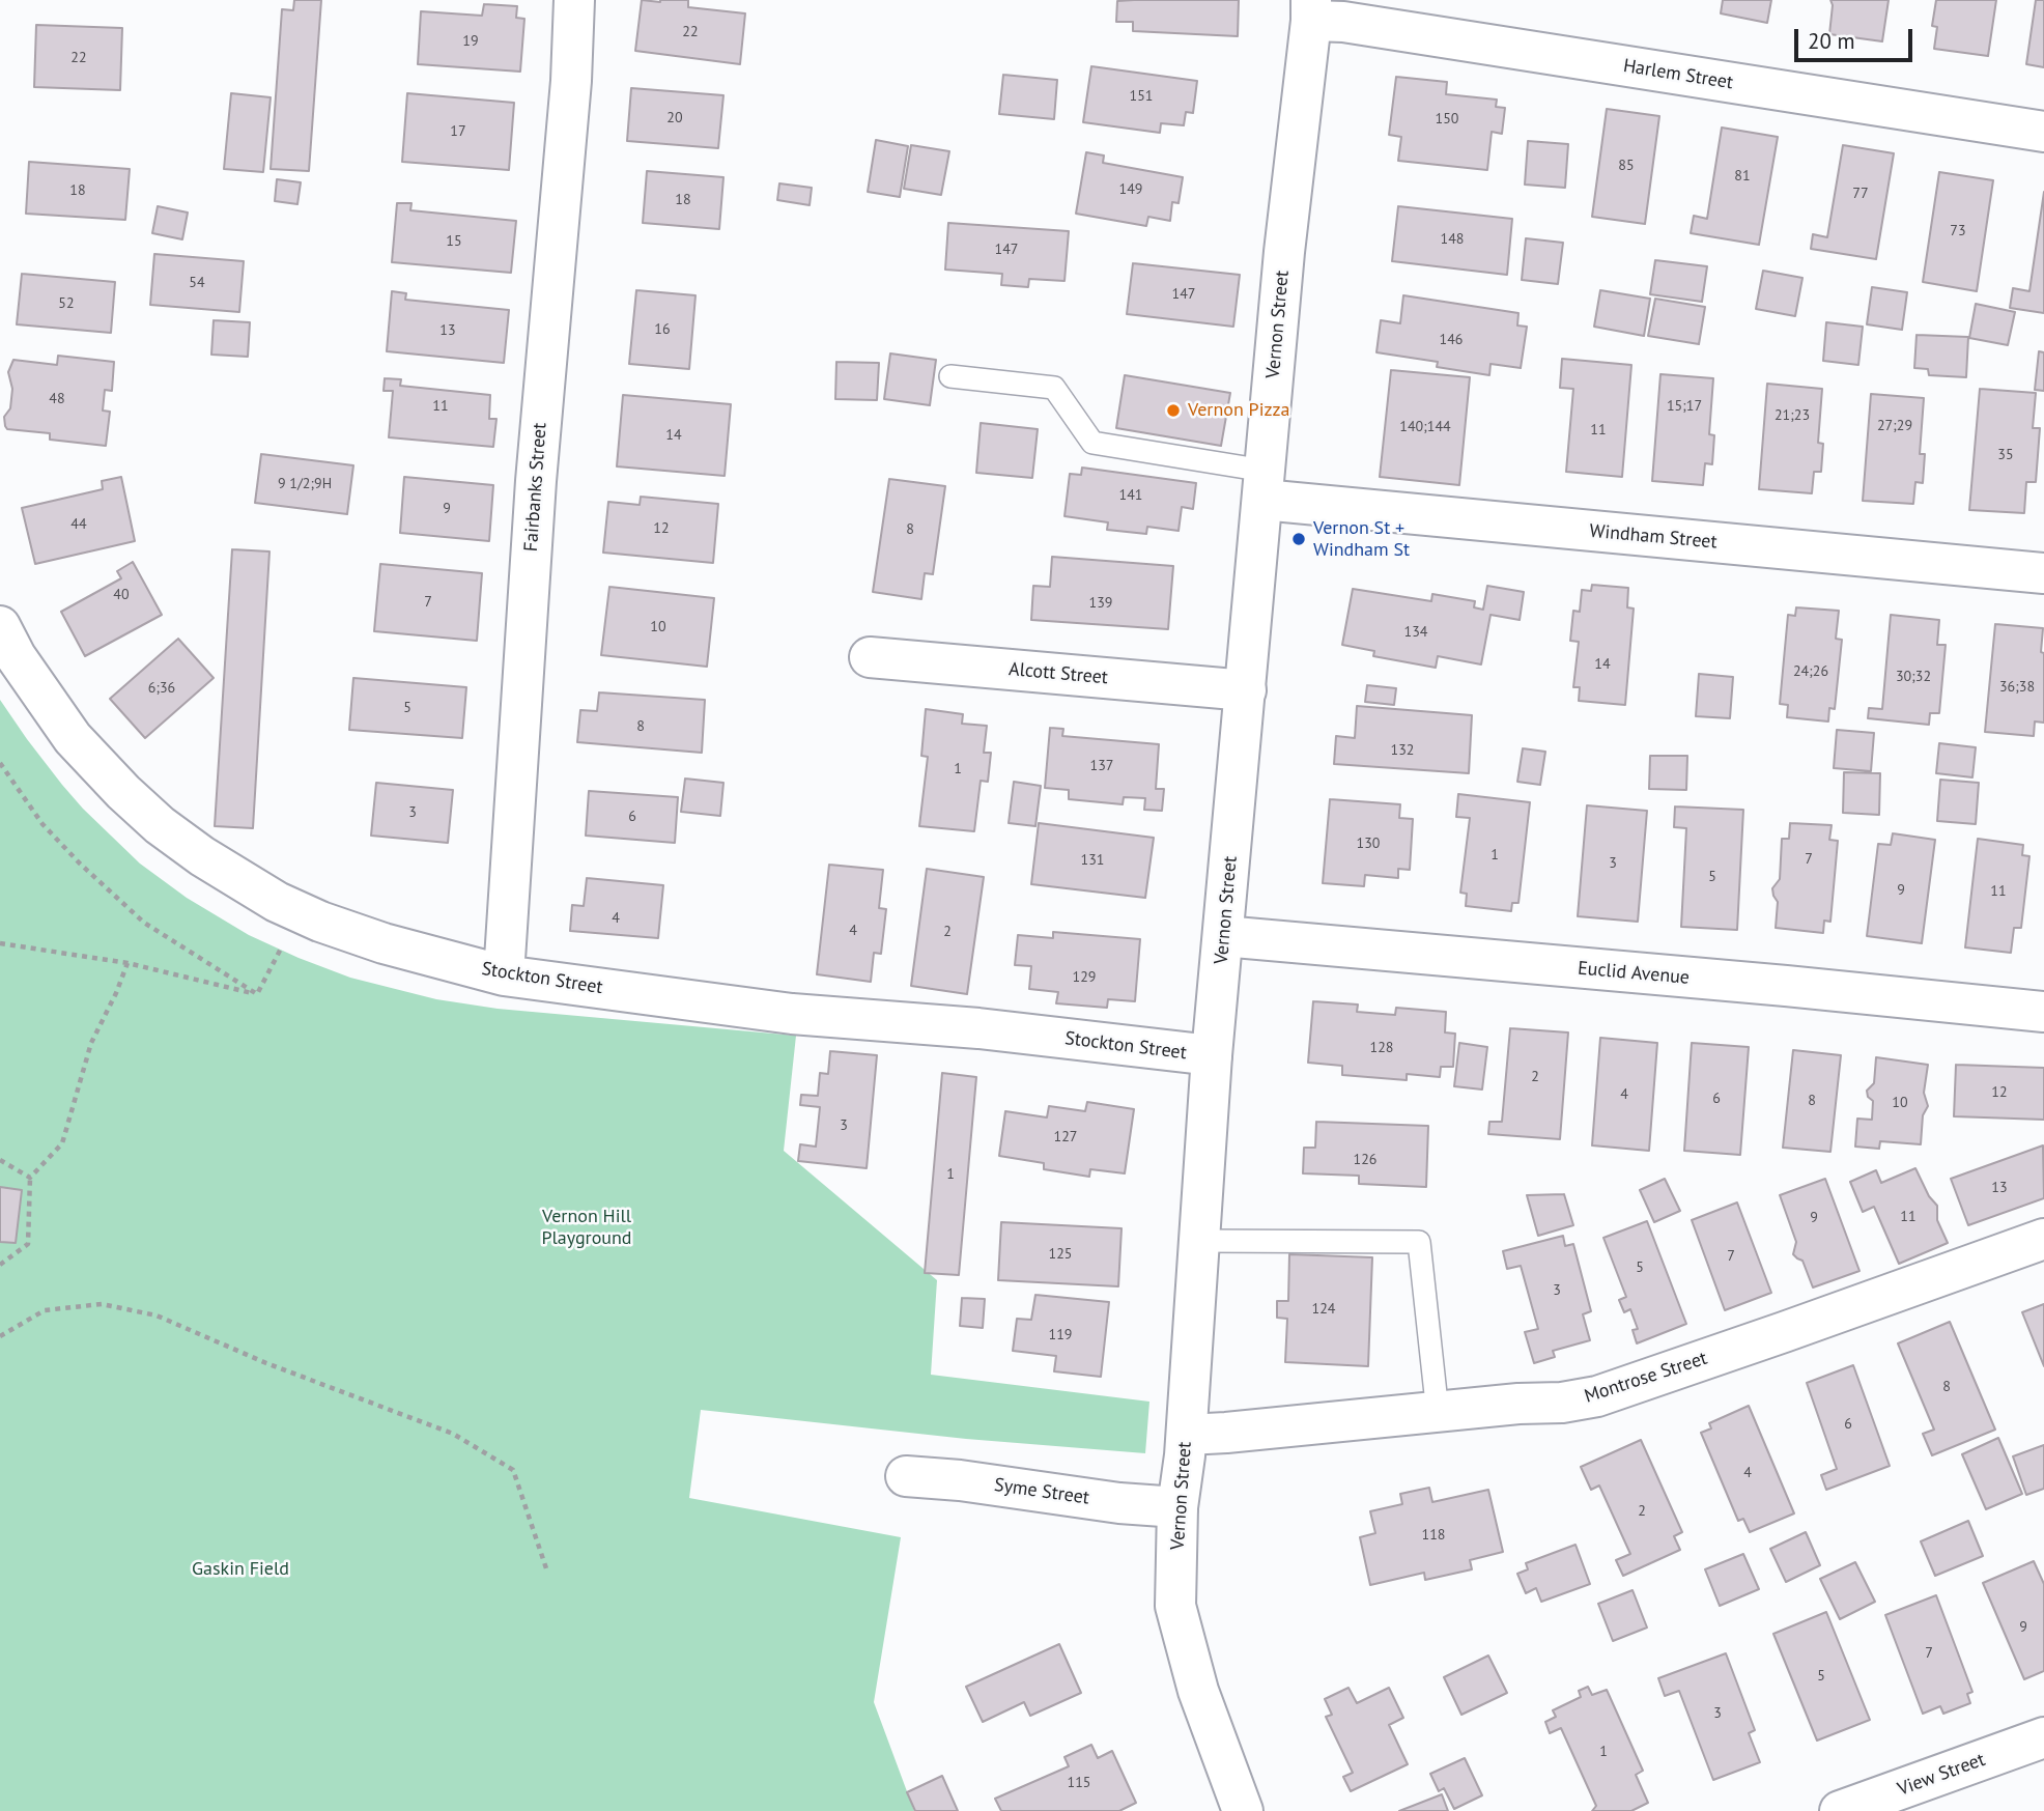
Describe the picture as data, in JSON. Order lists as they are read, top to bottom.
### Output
{
  "streets": {
    "street": [
      "Harlem Street",
      "Vernon Street",
      "Fairbanks Street",
      "Windham Street",
      "Alcott Street",
      "Euclid Avenue",
      "Stockton Street",
      "Montrose Street",
      "Syme Street",
      "View Street"
    ]
  },
  "crossings": [
    ["Harlem Street", "Vernon Street"],
    ["Vernon Street", "Windham Street"],
    ["Vernon Street", "Alcott Street"],
    ["Vernon Street", "Euclid Avenue"],
    ["Vernon Street", "Stockton Street"],
    ["Vernon Street", "Montrose Street"],
    ["Vernon Street", "Syme Street"],
    ["Fairbanks Street", "Stockton Street"]
  ],
  "parks": ["Vernon Hill Playground", "Gaskin Field"],
  "places": ["Vernon Pizza", "Vernon St + Windham St"],
  "house_numbers": [
    "22",
    "19",
    "22",
    "151",
    "20",
    "150",
    "17",
    "85",
    "81",
    "149",
    "18",
    "77",
    "18",
    "73",
    "148",
    "15",
    "147",
    "54",
    "147",
    "52",
    "16",
    "13",
    "146",
    "48",
    "11",
    "15;17",
    "21;23",
    "27;29",
    "140;144",
    "11",
    "14",
    "35",
    "9 1/2;9H",
    "141",
    "9",
    "44",
    "12",
    "8",
    "40",
    "7",
    "139",
    "10",
    "134",
    "14",
    "24;26",
    "30;32",
    "36;38",
    "6;36",
    "5",
    "8",
    "132",
    "137",
    "1",
    "3",
    "6",
    "130",
    "1",
    "7",
    "131",
    "3",
    "5",
    "9",
    "11",
    "4",
    "4",
    "2",
    "129",
    "128",
    "2",
    "12",
    "4",
    "6",
    "8",
    "10",
    "3",
    "127",
    "126",
    "1",
    "13",
    "11",
    "9",
    "125",
    "7",
    "5",
    "3",
    "124",
    "119",
    "8",
    "6",
    "4",
    "2",
    "118",
    "9",
    "7",
    "5",
    "3",
    "1",
    "115"
  ],
  "scale_bar": "20 m"
}
